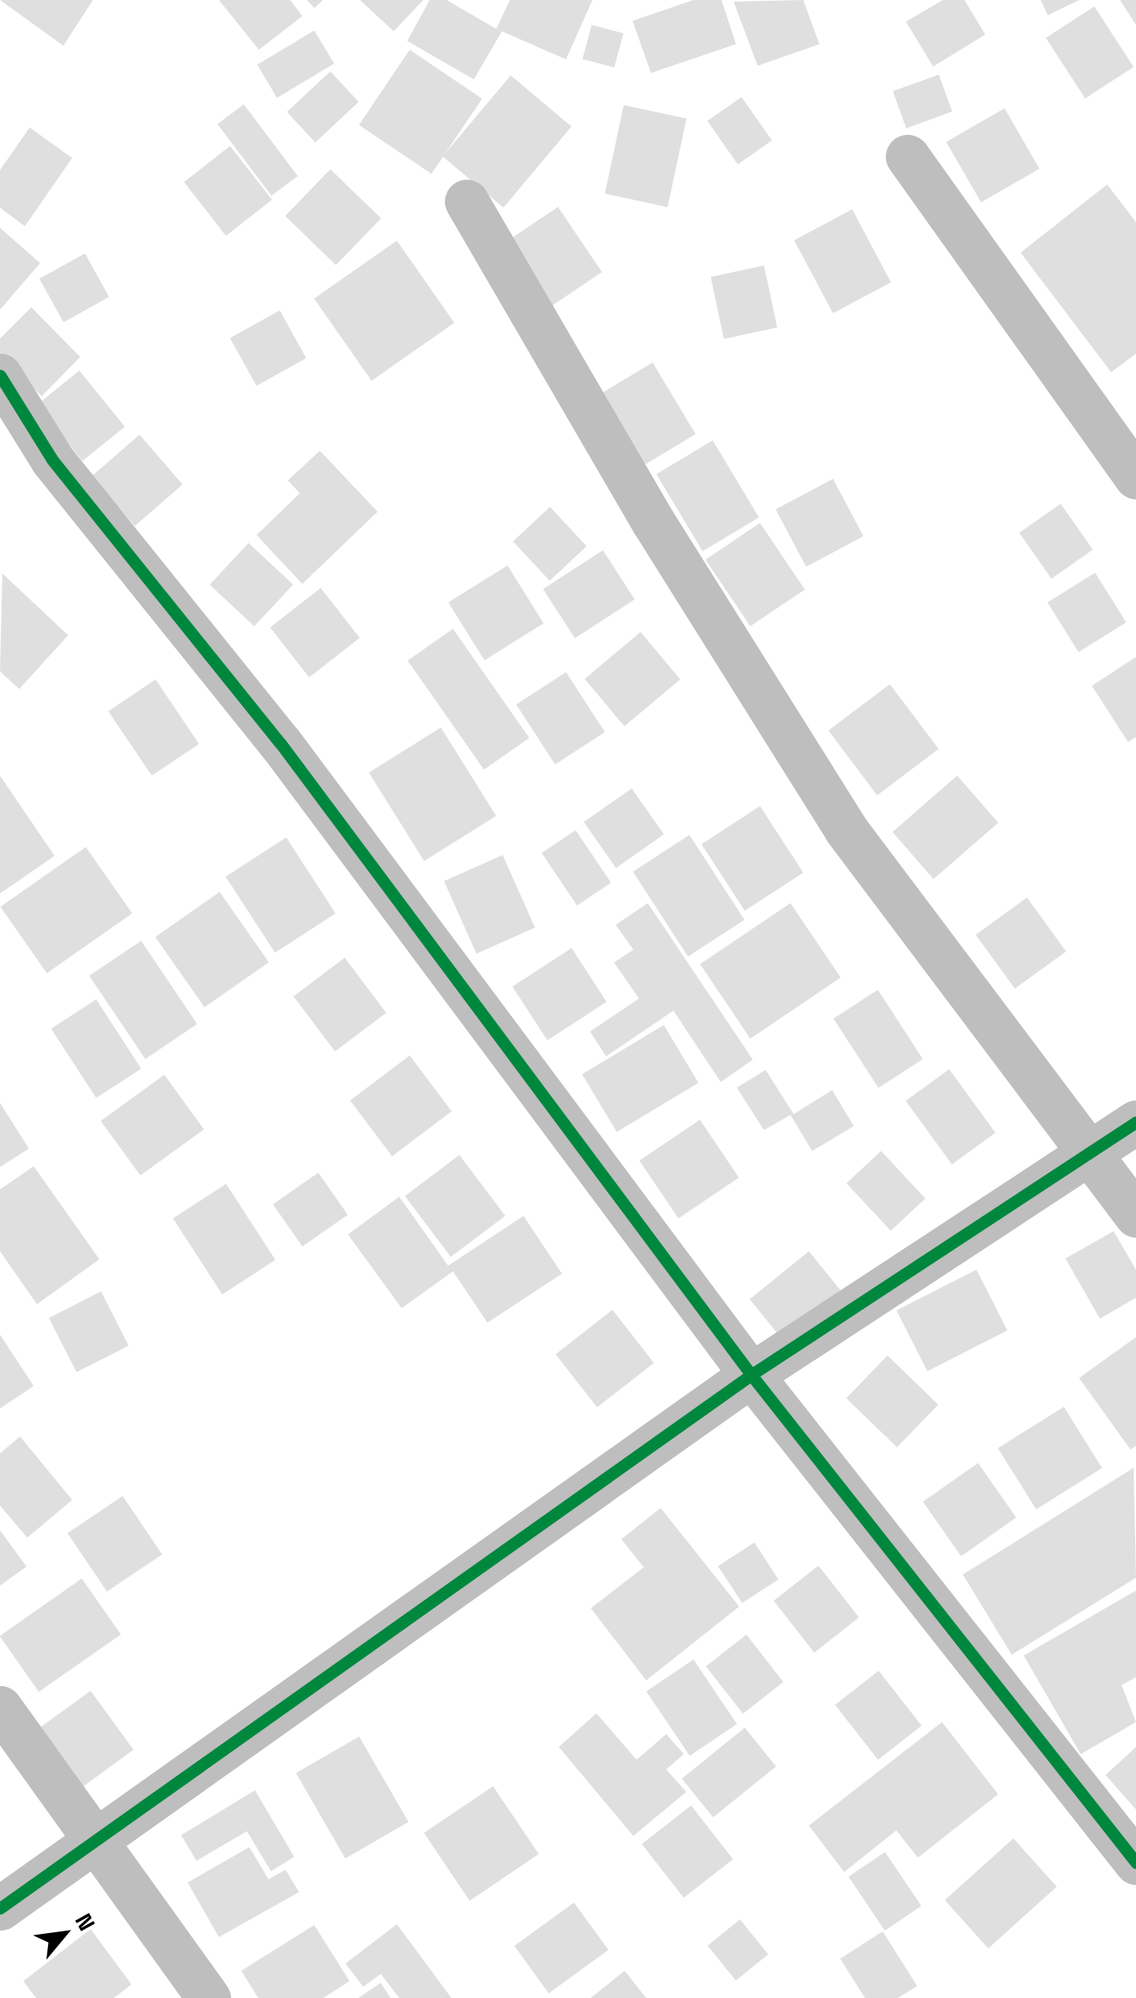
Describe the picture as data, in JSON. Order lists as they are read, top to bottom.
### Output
{
  "north": "top right"
}
